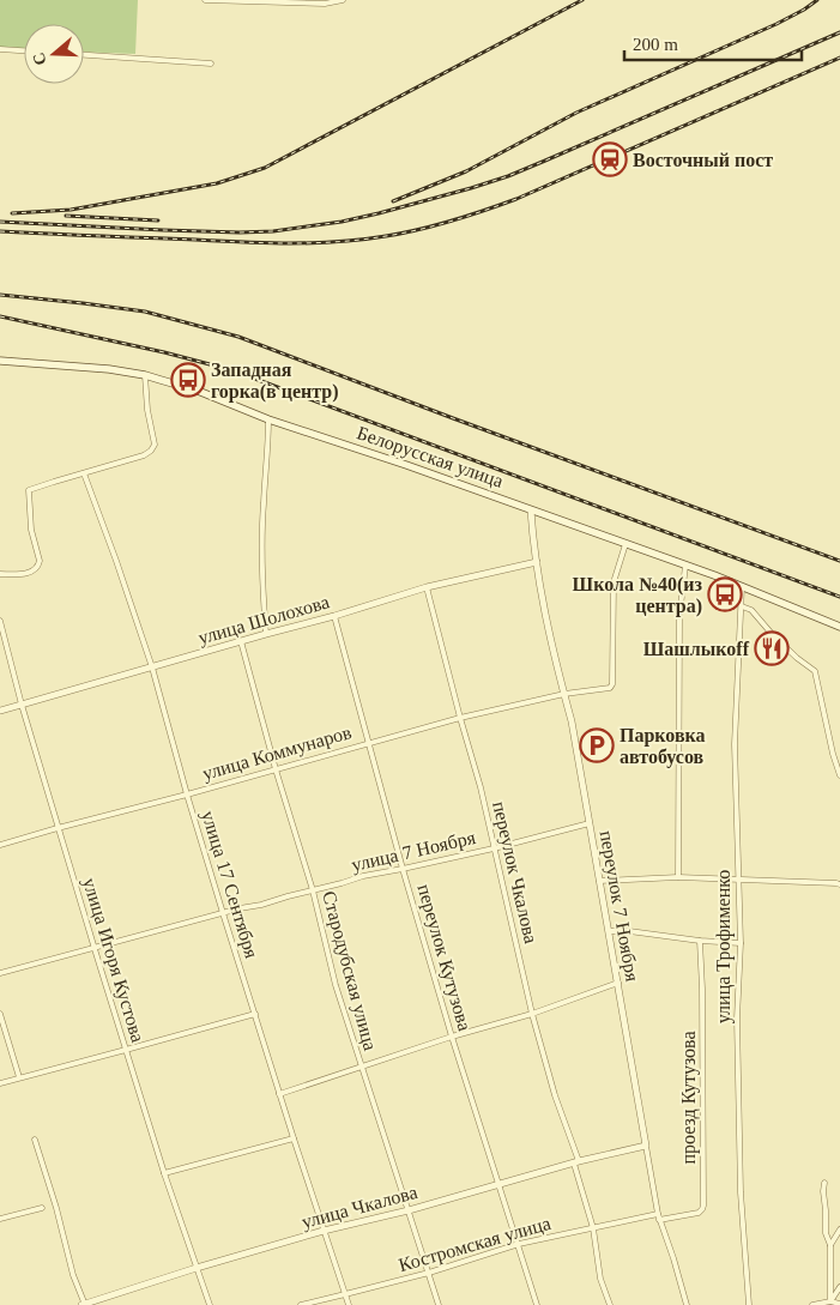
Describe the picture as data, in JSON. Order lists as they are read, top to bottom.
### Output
{
  "streets": {
    "main road": ["Белорусская улица"],
    "street": [
      "улица Шолохова",
      "улица Коммунаров",
      "улица 7 Ноября",
      "переулок Чкалова",
      "улица 17 Сентября",
      "переулок 7 Ноября",
      "улица Трофименко",
      "переулок Кутузова",
      "улица Игоря Кустова",
      "Стародубская улица",
      "проезд Кутузова",
      "улица Чкалова",
      "Костромская улица"
    ]
  },
  "crossings": [
    ["Белорусская улица", "улица Коммунаров"],
    ["Белорусская улица", "переулок 7 Ноября"],
    ["Белорусская улица", "улица Трофименко"],
    ["улица Шолохова", "переулок Чкалова"],
    ["улица Шолохова", "улица 17 Сентября"],
    ["улица Шолохова", "переулок 7 Ноября"],
    ["улица Шолохова", "переулок Кутузова"],
    ["улица Шолохова", "улица Игоря Кустова"],
    ["улица Шолохова", "Стародубская улица"],
    ["улица Коммунаров", "переулок Чкалова"],
    ["улица Коммунаров", "улица 17 Сентября"],
    ["улица Коммунаров", "переулок 7 Ноября"],
    ["улица Коммунаров", "переулок Кутузова"],
    ["улица Коммунаров", "улица Игоря Кустова"],
    ["улица Коммунаров", "Стародубская улица"],
    ["улица 7 Ноября", "переулок Чкалова"],
    ["улица 7 Ноября", "улица 17 Сентября"],
    ["улица 7 Ноября", "переулок 7 Ноября"],
    ["улица 7 Ноября", "переулок Кутузова"],
    ["улица 7 Ноября", "улица Игоря Кустова"],
    ["улица 7 Ноября", "Стародубская улица"],
    ["переулок Чкалова", "улица Чкалова"],
    ["переулок Чкалова", "Костромская улица"],
    ["улица 17 Сентября", "улица Чкалова"],
    ["улица 17 Сентября", "Костромская улица"],
    ["переулок 7 Ноября", "проезд Кутузова"],
    ["переулок 7 Ноября", "улица Чкалова"],
    ["переулок 7 Ноября", "Костромская улица"],
    ["переулок Кутузова", "улица Чкалова"],
    ["переулок Кутузова", "Костромская улица"],
    ["улица Игоря Кустова", "улица Чкалова"],
    ["Стародубская улица", "улица Чкалова"],
    ["Стародубская улица", "Костромская улица"],
    ["проезд Кутузова", "Костромская улица"]
  ],
  "places": {
    "station": ["Восточный пост"],
    "bus stop": ["Западная горка(в центр)", "Школа №40(из центра)"],
    "restaurant": ["Шашлыкоff"],
    "parking": ["Парковка автобусов"]
  },
  "scale_bar": "200 m",
  "north": "left"
}
